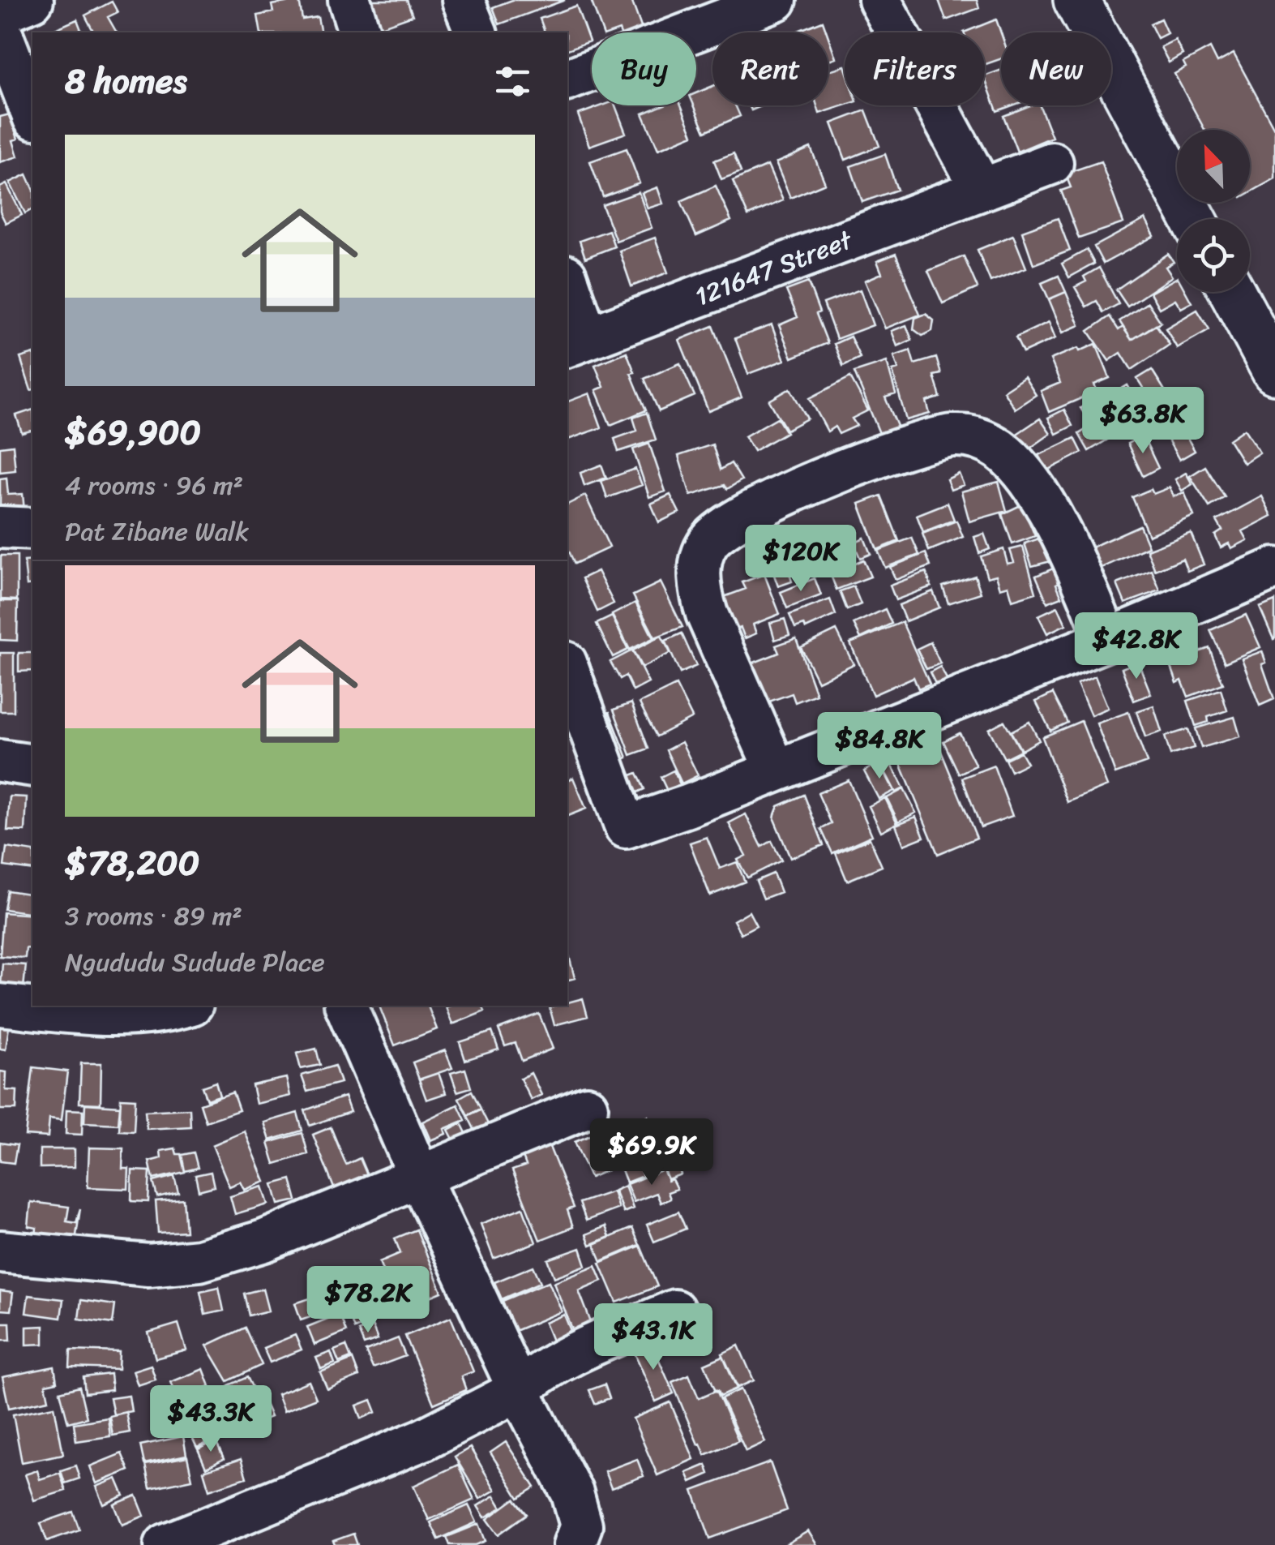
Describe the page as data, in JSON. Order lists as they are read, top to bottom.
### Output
{
  "streets": {
    "street": ["121647 Street"]
  },
  "north": "top left",
  "page": {
    "chip": [
      "Buy",
      "Rent",
      "Filters",
      "New"
    ],
    "heading": "8 homes",
    "list": [
      {
        "name": "$69,900",
        "note": "4 rooms · 96 m² · Pat Zibane Walk"
      },
      {
        "name": "$78,200",
        "note": "3 rooms · 89 m² · Ngududu Sudude Place"
      }
    ],
    "price": [
      "$63.8K",
      "$120K",
      "$42.8K",
      "$84.8K",
      "$69.9K",
      "$78.2K",
      "$43.1K",
      "$43.3K"
    ]
  }
}
